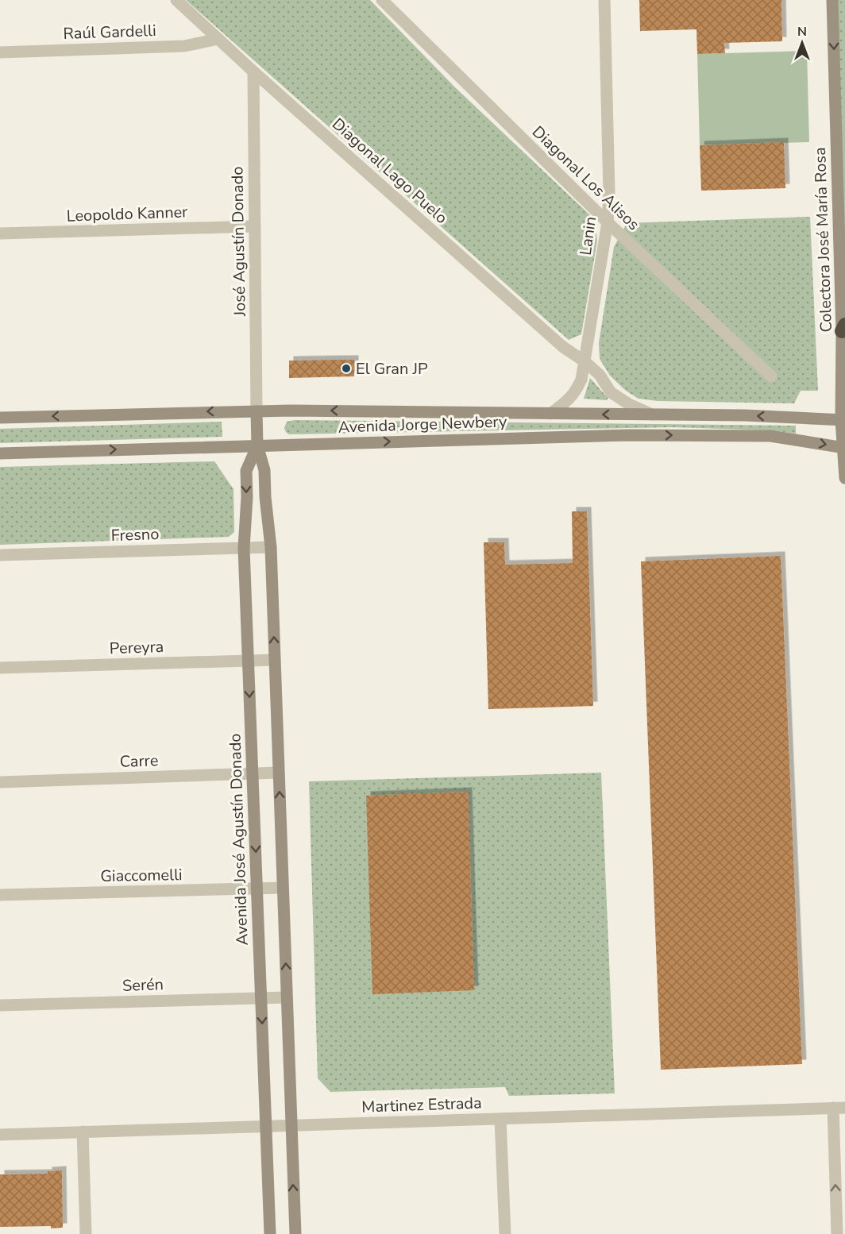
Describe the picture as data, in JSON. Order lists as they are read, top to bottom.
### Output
{
  "streets": {
    "main road": ["Colectora José María Rosa", "Avenida Jorge Newbery", "Avenida José Agustín Donado"],
    "street": [
      "Raúl Gardelli",
      "Diagonal Lago Puelo",
      "Diagonal Los Alisos",
      "Leopoldo Kanner",
      "Lanin",
      "José Agustín Donado",
      "Fresno",
      "Pereyra",
      "Carre",
      "Giaccomelli",
      "Serén",
      "Martinez Estrada"
    ]
  },
  "crossings": [
    ["Raúl Gardelli", "Diagonal Lago Puelo"],
    ["Diagonal Lago Puelo", "Lanin"],
    ["Diagonal Lago Puelo", "José Agustín Donado"],
    ["Diagonal Lago Puelo", "Avenida Jorge Newbery"],
    ["Diagonal Los Alisos", "Lanin"],
    ["Leopoldo Kanner", "José Agustín Donado"],
    ["Colectora José María Rosa", "Avenida Jorge Newbery"],
    ["José Agustín Donado", "Avenida Jorge Newbery"],
    ["José Agustín Donado", "Avenida José Agustín Donado"],
    ["Avenida Jorge Newbery", "Avenida José Agustín Donado"],
    ["Fresno", "Avenida José Agustín Donado"],
    ["Pereyra", "Avenida José Agustín Donado"],
    ["Carre", "Avenida José Agustín Donado"],
    ["Avenida José Agustín Donado", "Giaccomelli"],
    ["Avenida José Agustín Donado", "Serén"],
    ["Avenida José Agustín Donado", "Martinez Estrada"]
  ],
  "one_way": ["Colectora José María Rosa"],
  "places": ["El Gran JP"],
  "north": "top"
}
